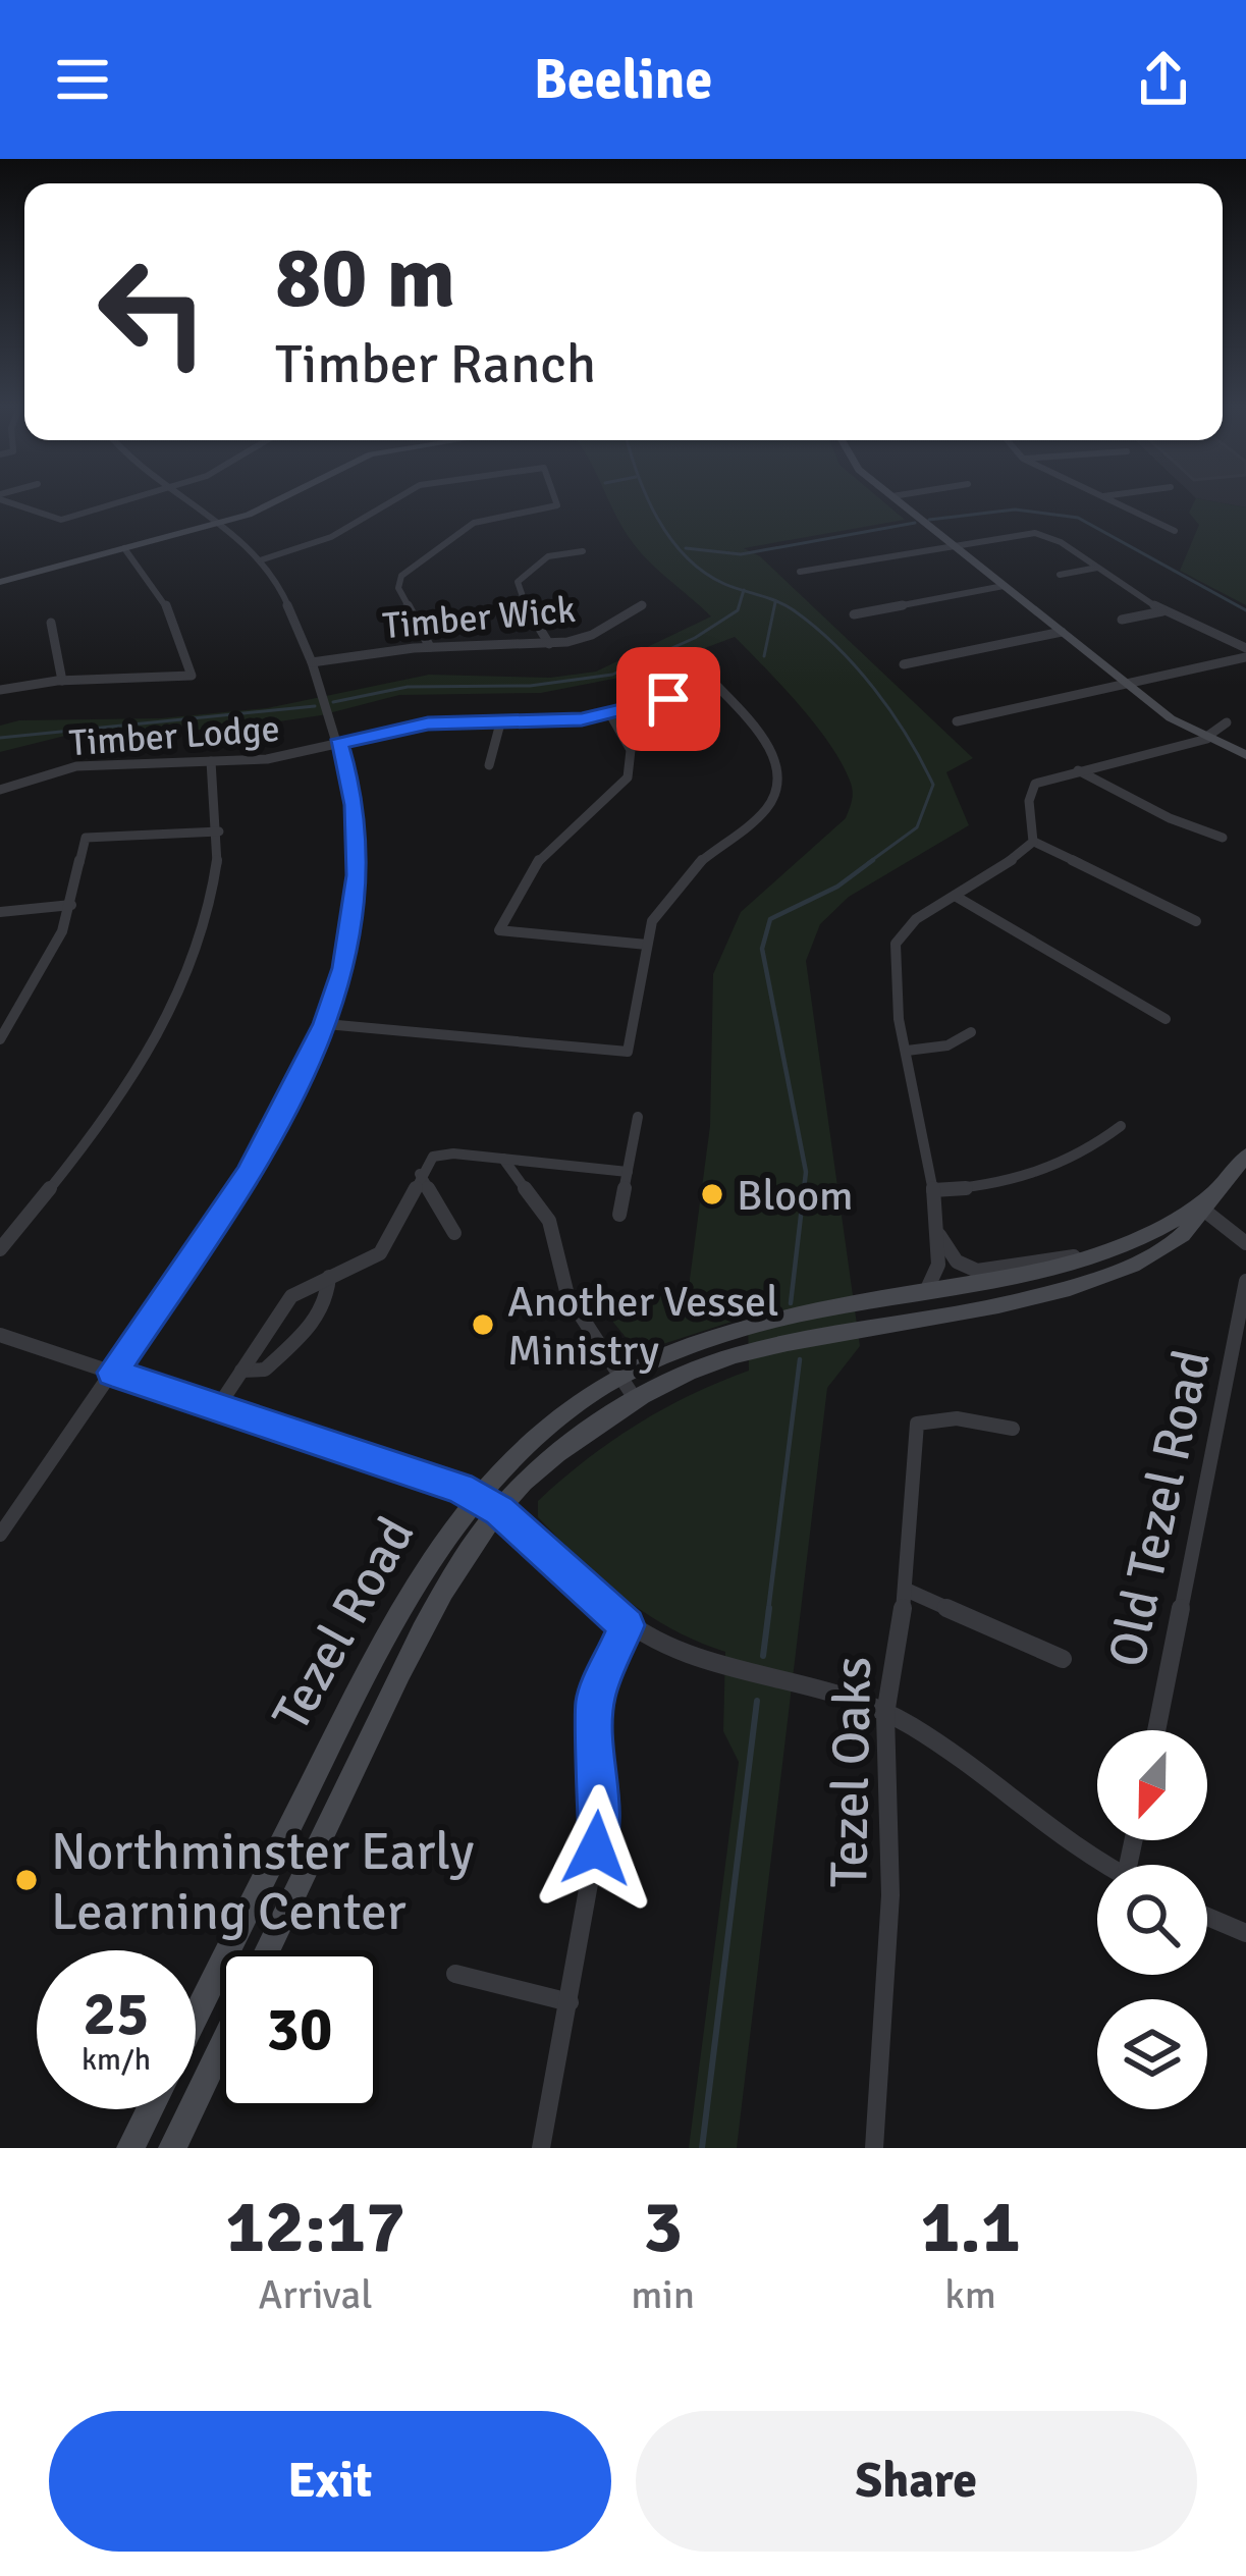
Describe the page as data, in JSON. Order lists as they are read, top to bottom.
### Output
{
  "streets": {
    "main road": ["Tezel Road"],
    "street": [
      "Timber Wick",
      "Timber Lodge",
      "Old Tezel Road",
      "Tezel Oaks"
    ]
  },
  "places": ["Bloom", "Another Vessel Ministry", "Northminster Early Learning Center"],
  "north": "bottom",
  "page": {
    "header": "Beeline",
    "turn": ["80 m", "Timber Ranch"],
    "speed": "25 km/h",
    "limit": "30",
    "eta": [
      "12:17",
      "Arrival",
      "3",
      "min",
      "1.1",
      "km"
    ],
    "buttons": ["Exit", "Share"]
  }
}
